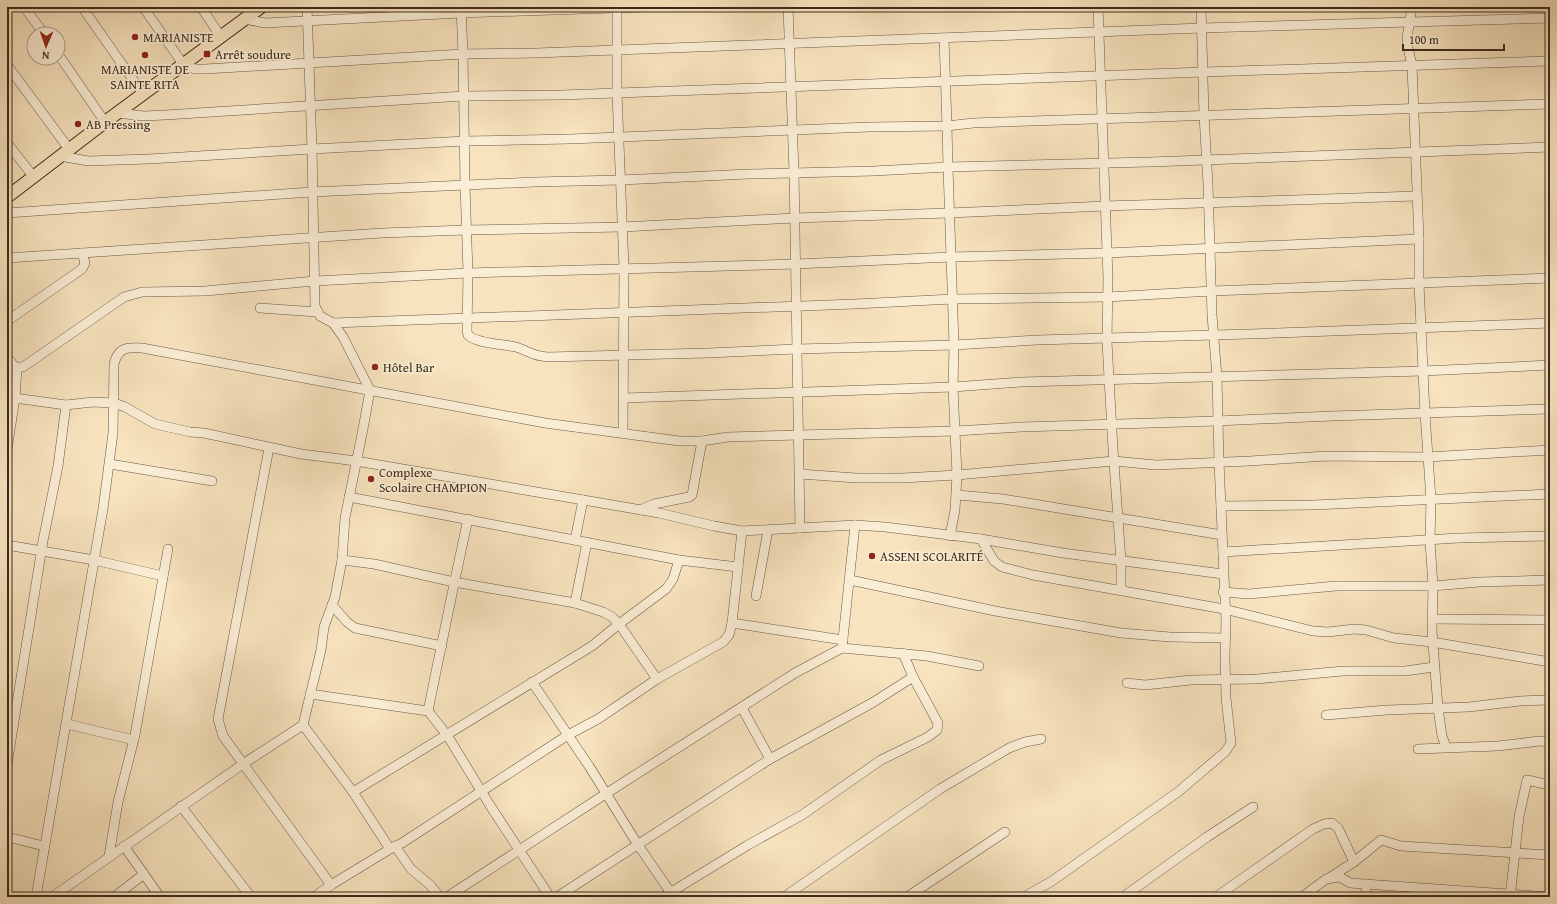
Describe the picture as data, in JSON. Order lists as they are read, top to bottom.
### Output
{
  "places": {
    "other": [
      "MARIANISTE",
      "MARIANISTE DE SAINTE RITA",
      "AB Pressing",
      "Hôtel Bar",
      "Complexe Scolaire CHAMPION",
      "ASSENI SCOLARITÉ"
    ],
    "transit": ["Arrêt soudure"]
  },
  "scale_bar": "100 m",
  "north": "bottom"
}
